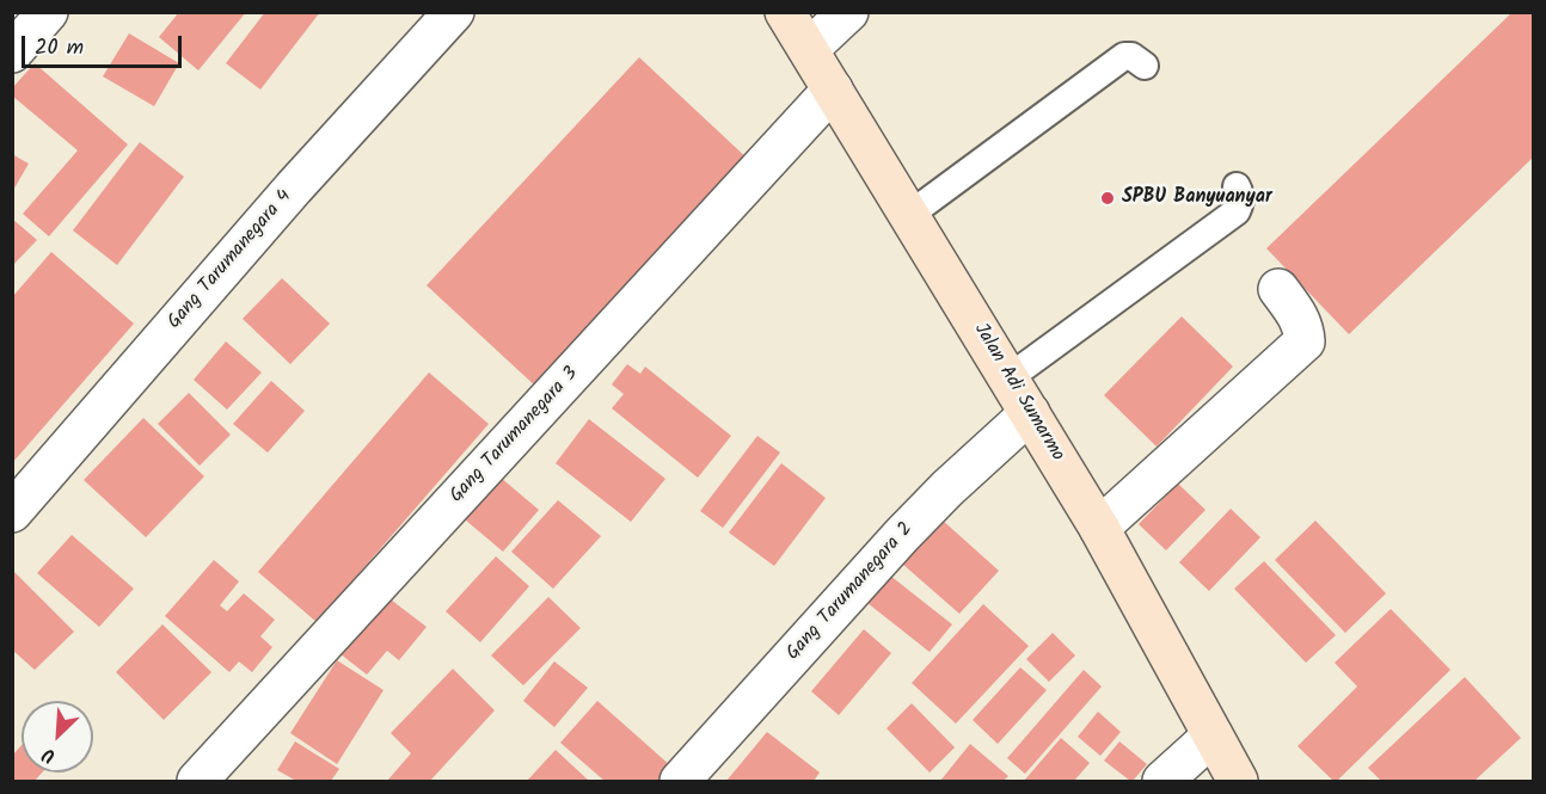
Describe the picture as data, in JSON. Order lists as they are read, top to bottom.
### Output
{
  "streets": {
    "main road": ["Jalan Adi Sumarmo"],
    "street": ["Gang Tarumanegara 4", "Gang Tarumanegara 3", "Gang Tarumanegara 2"]
  },
  "crossings": [
    ["Jalan Adi Sumarmo", "Gang Tarumanegara 3"],
    ["Jalan Adi Sumarmo", "Gang Tarumanegara 2"]
  ],
  "places": ["SPBU Banyuanyar"],
  "scale_bar": "20 m",
  "north": "bottom left"
}
